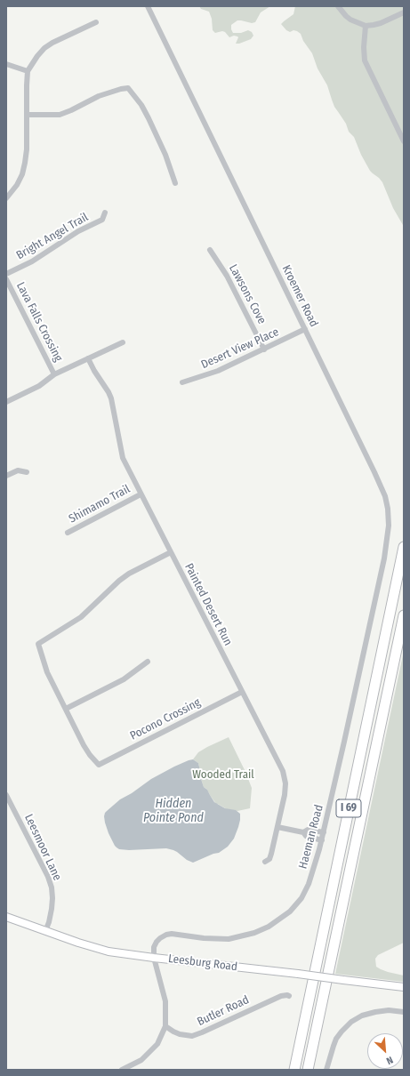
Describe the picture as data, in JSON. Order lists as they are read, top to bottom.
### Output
{
  "streets": {
    "highway": ["I 69"],
    "main road": ["Leesburg Road"],
    "street": [
      "Bright Angel Trail",
      "Lawsons Cove",
      "Kroemer Road",
      "Lava Falls Crossing",
      "Desert View Place",
      "Shimamo Trail",
      "Painted Desert Run",
      "Pocono Crossing",
      "Haeman Road",
      "Leesmoor Lane",
      "Butler Road"
    ]
  },
  "crossings": [
    ["Lawsons Cove", "Desert View Place"],
    ["Kroemer Road", "Desert View Place"],
    ["Kroemer Road", "Haeman Road"],
    ["Shimamo Trail", "Painted Desert Run"],
    ["Painted Desert Run", "Pocono Crossing"],
    ["Haeman Road", "Leesburg Road"],
    ["Leesmoor Lane", "Leesburg Road"]
  ],
  "water": ["Hidden Pointe Pond"],
  "parks": ["Wooded Trail"],
  "north": "bottom right"
}
